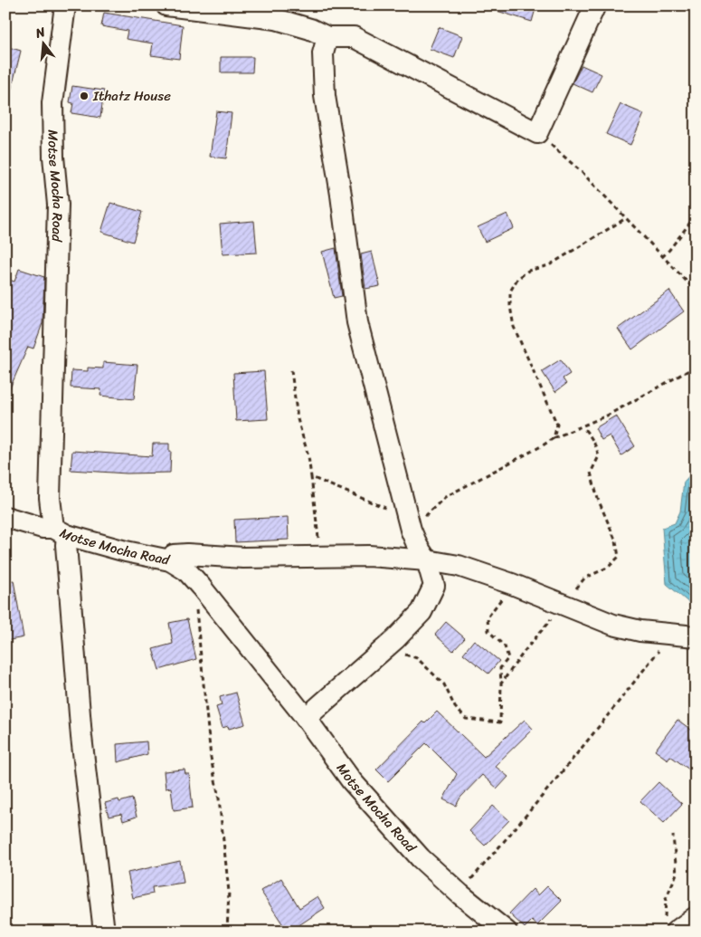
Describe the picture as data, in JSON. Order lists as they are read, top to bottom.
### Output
{
  "streets": {
    "street": ["Motse Mocha Road"]
  },
  "places": ["Ithatz House"],
  "north": "top"
}
